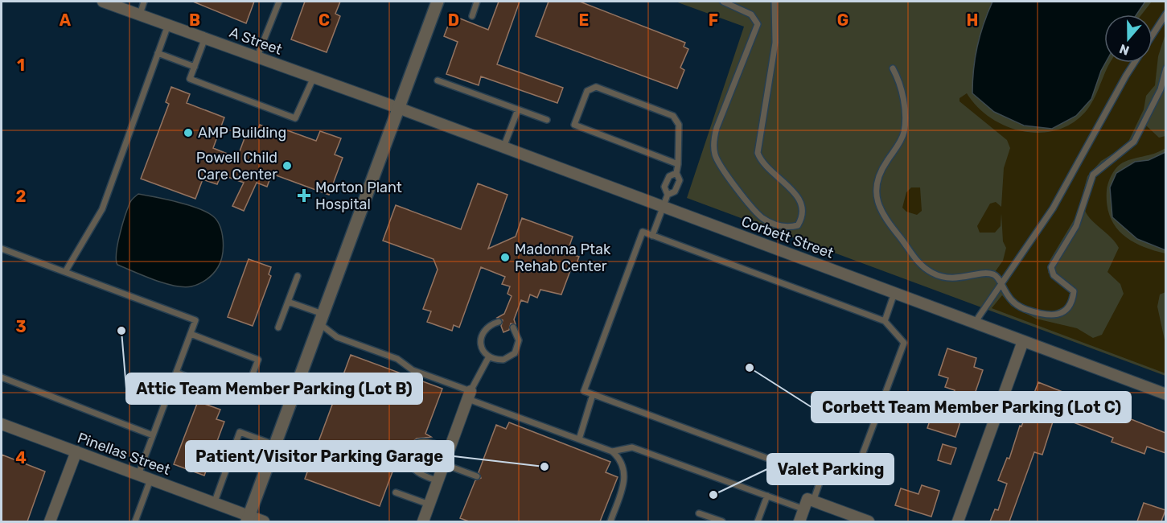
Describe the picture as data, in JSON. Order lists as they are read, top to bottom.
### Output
{
  "streets": {
    "street": ["A Street", "Corbett Street", "Pinellas Street"]
  },
  "crossings": [
    ["A Street", "Corbett Street"]
  ],
  "places": {
    "other": [
      "AMP Building",
      "Powell Child Care Center",
      "Madonna Ptak Rehab Center",
      "Attic Team Member Parking (Lot B)",
      "Corbett Team Member Parking (Lot C)",
      "Patient/Visitor Parking Garage",
      "Valet Parking"
    ],
    "health": ["Morton Plant Hospital"]
  },
  "north": "bottom",
  "grid": {
    "columns": [
      "A",
      "B",
      "C",
      "D",
      "E",
      "F",
      "G",
      "H"
    ],
    "rows": [
      "1",
      "2",
      "3",
      "4"
    ]
  }
}
